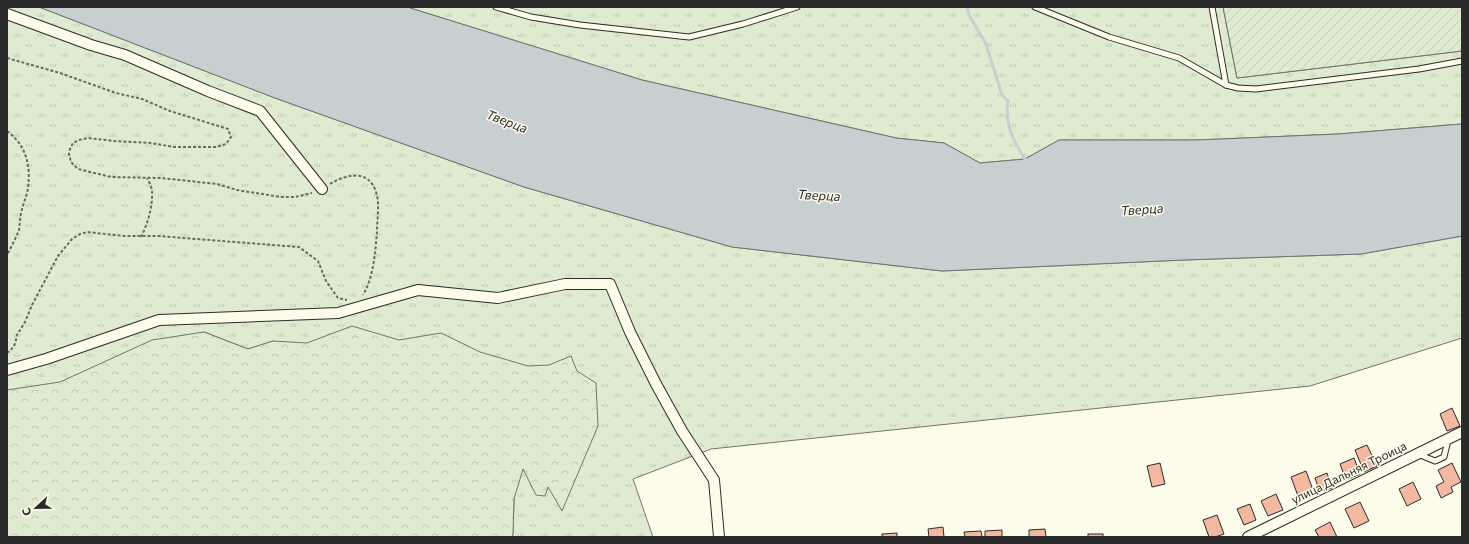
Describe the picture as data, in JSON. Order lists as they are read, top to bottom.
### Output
{
  "streets": {
    "street": ["улица Дальняя Троица"]
  },
  "water": ["Тверца"],
  "north": "left"
}
